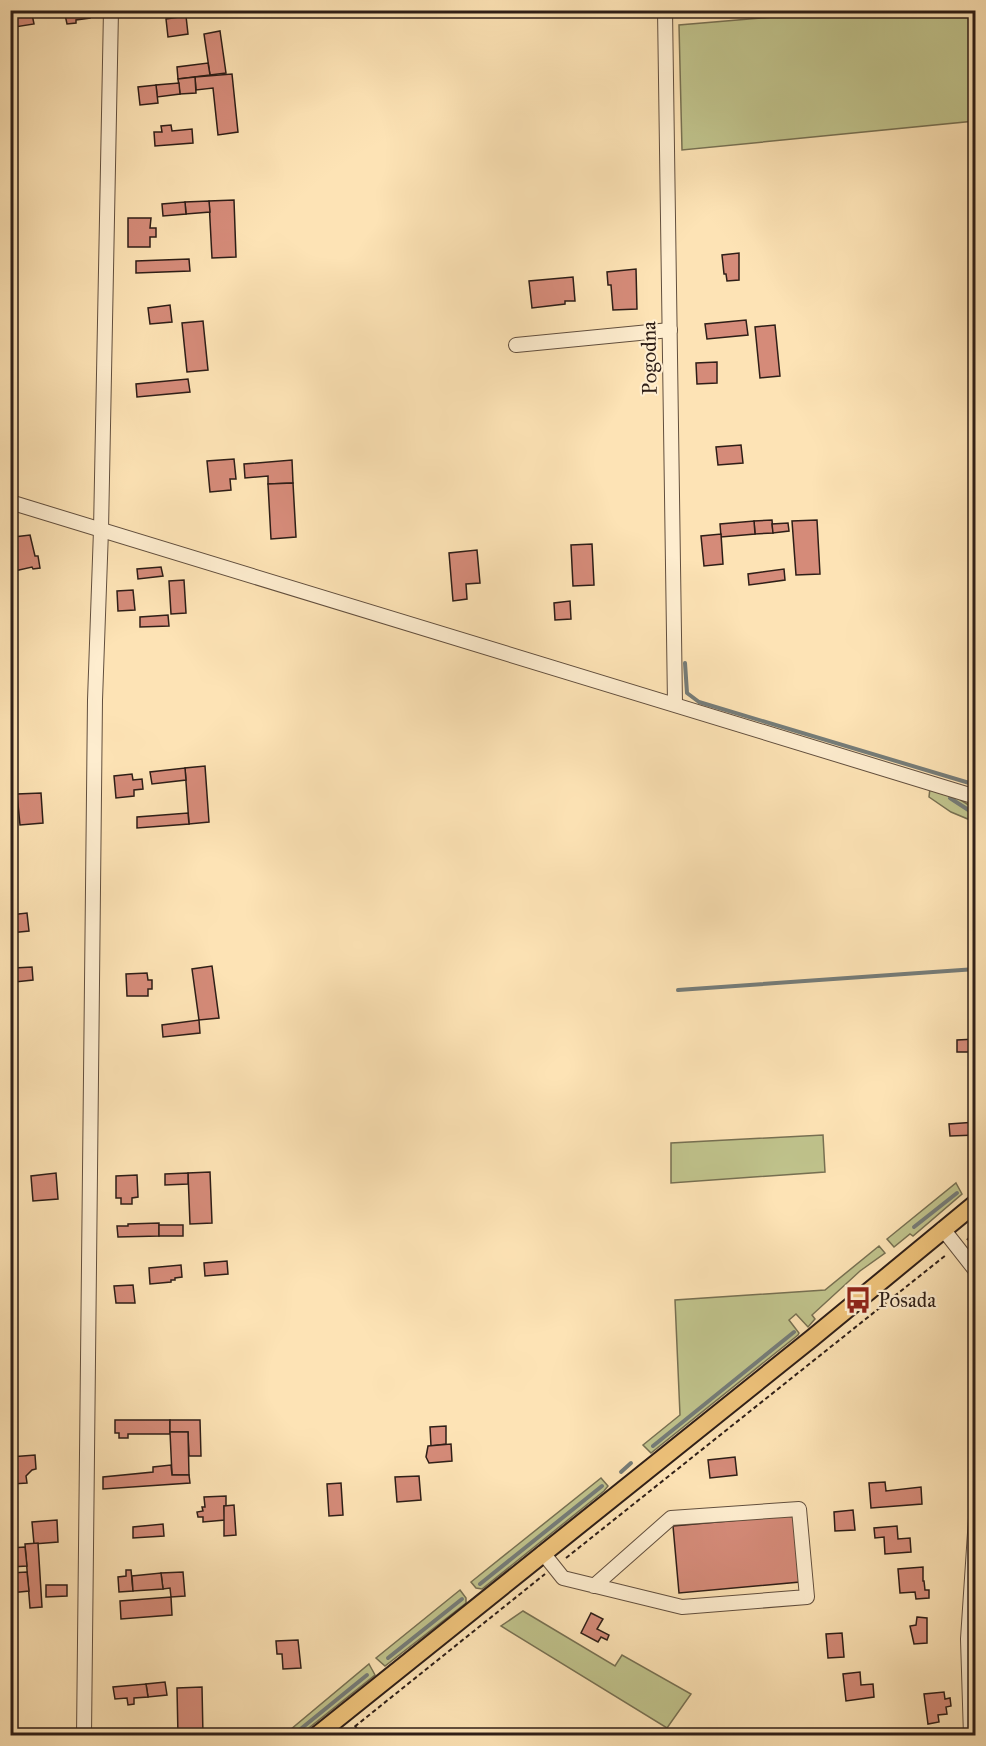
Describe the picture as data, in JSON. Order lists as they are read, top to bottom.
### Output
{
  "streets": {
    "street": ["Pogodna"]
  },
  "places": {
    "bus stop": ["Posada"]
  }
}
